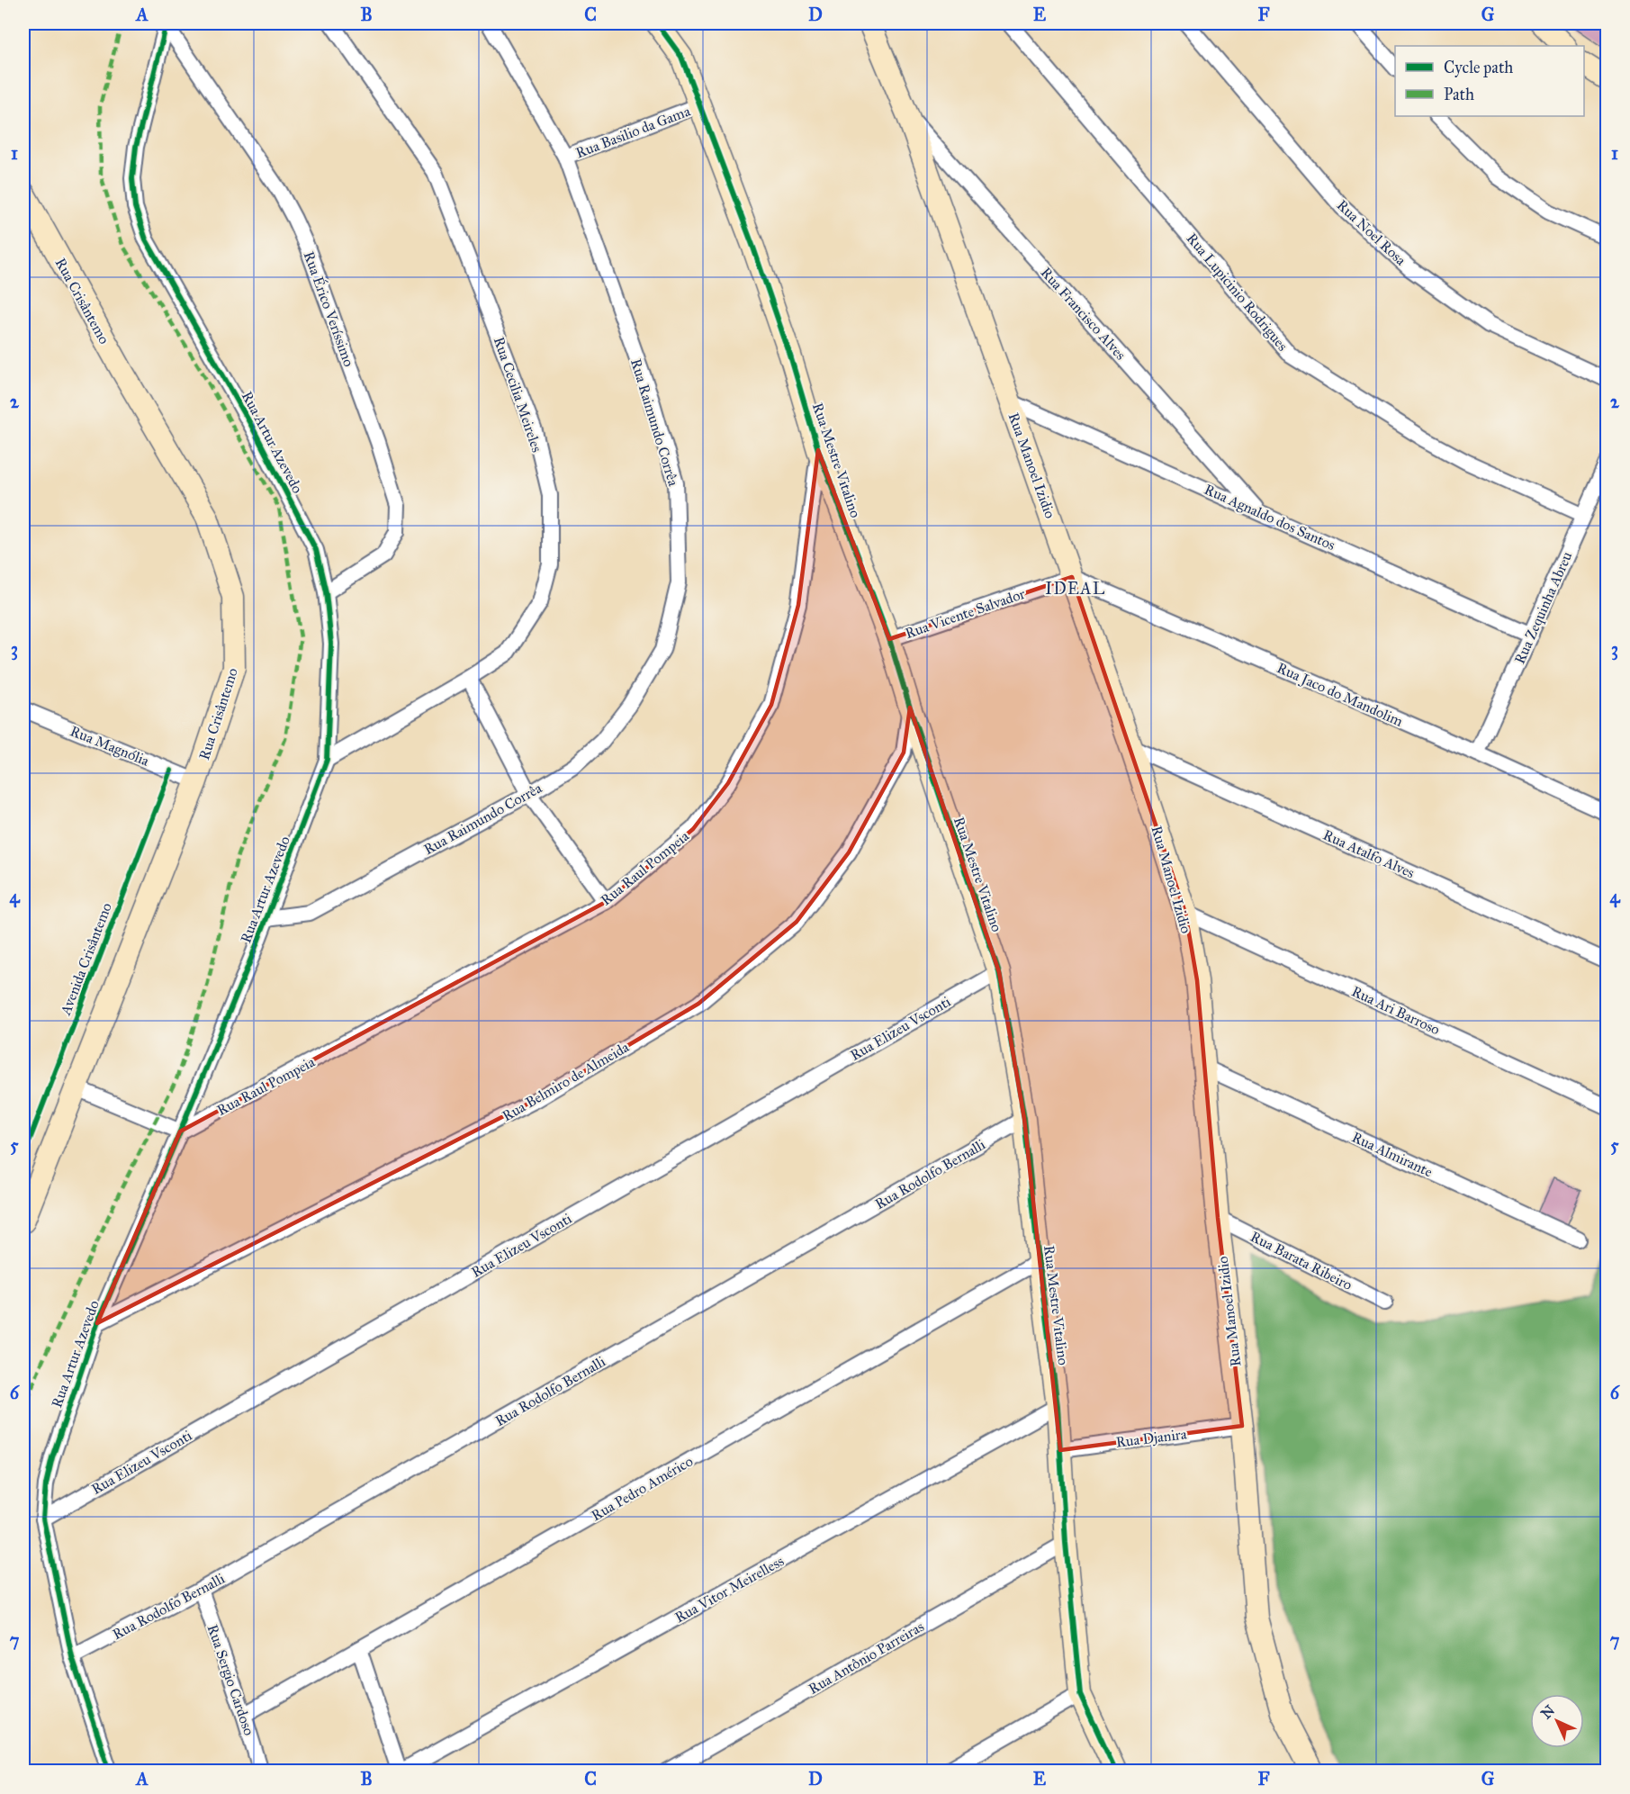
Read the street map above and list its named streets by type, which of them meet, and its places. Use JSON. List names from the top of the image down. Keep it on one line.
{"streets":{"street":["Rua Basilio da Gama","Rua Noel Rosa","Rua Lupicinio Rodrigues","Rua Crisântemo","Rua Érico Veríssimo","Rua Francisco Alves","Rua Cecilia Meireles","Rua Raimundo Corrêa","Rua Artur Azevedo","Rua Mestre Vitalino","Rua Manoel Izidio","Rua Agnaldo dos Santos","Rua Zequinha Abreu","Rua Vicente Salvador","Rua Jaco do Mandolim","Rua Magnólia","Rua Atalfo Alves","Rua Raul Pompeia","Rua Ari Barroso","Rua Elizeu Vsconti","Rua Belmiro de Almeida","Rua Almirante","Rua Rodolfo Bernalli","Rua Barata Ribeiro","Rua Djanira","Rua Pedro Américo","Rua Vitor Meirelless","Rua Antônio Parreiras","Rua Sergio Cardoso"],"cycle path":["Avenida Crisântemo"]},"crossings":[["Rua Basilio da Gama","Rua Raimundo Corrêa"],["Rua Basilio da Gama","Rua Mestre Vitalino"],["Rua Lupicinio Rodrigues","Rua Zequinha Abreu"],["Rua Crisântemo","Rua Magnólia"],["Rua Érico Veríssimo","Rua Artur Azevedo"],["Rua Francisco Alves","Rua Manoel Izidio"],["Rua Francisco Alves","Rua Agnaldo dos Santos"],["Rua Cecilia Meireles","Rua Artur Azevedo"],["Rua Raimundo Corrêa","Rua Artur Azevedo"],["Rua Artur Azevedo","Rua Raul Pompeia"],["Rua Artur Azevedo","Rua Elizeu Vsconti"],["Rua Artur Azevedo","Rua Belmiro de Almeida"],["Rua Artur Azevedo","Rua Rodolfo Bernalli"],["Rua Mestre Vitalino","Rua Vicente Salvador"],["Rua Mestre Vitalino","Rua Raul Pompeia"],["Rua Mestre Vitalino","Rua Elizeu Vsconti"],["Rua Mestre Vitalino","Rua Belmiro de Almeida"],["Rua Mestre Vitalino","Rua Rodolfo Bernalli"],["Rua Mestre Vitalino","Rua Djanira"],["Rua Mestre Vitalino","Rua Pedro Américo"],["Rua Mestre Vitalino","Rua Vitor Meirelless"],["Rua Mestre Vitalino","Rua Antônio Parreiras"],["Rua Manoel Izidio","Rua Agnaldo dos Santos"],["Rua Manoel Izidio","Rua Vicente Salvador"],["Rua Manoel Izidio","Rua Jaco do Mandolim"],["Rua Manoel Izidio","Rua Atalfo Alves"],["Rua Manoel Izidio","Rua Ari Barroso"],["Rua Manoel Izidio","Rua Almirante"],["Rua Manoel Izidio","Rua Barata Ribeiro"],["Rua Manoel Izidio","Rua Djanira"],["Rua Agnaldo dos Santos","Rua Zequinha Abreu"],["Rua Zequinha Abreu","Rua Jaco do Mandolim"],["Rua Vicente Salvador","Rua Jaco do Mandolim"],["Rua Rodolfo Bernalli","Rua Sergio Cardoso"],["Rua Pedro Américo","Rua Sergio Cardoso"]],"districts":["IDEAL"],"legend":["Cycle path","Path"],"north":"top left","grid":{"columns":["A","B","C","D","E","F","G"],"rows":["1","2","3","4","5","6","7"]}}
